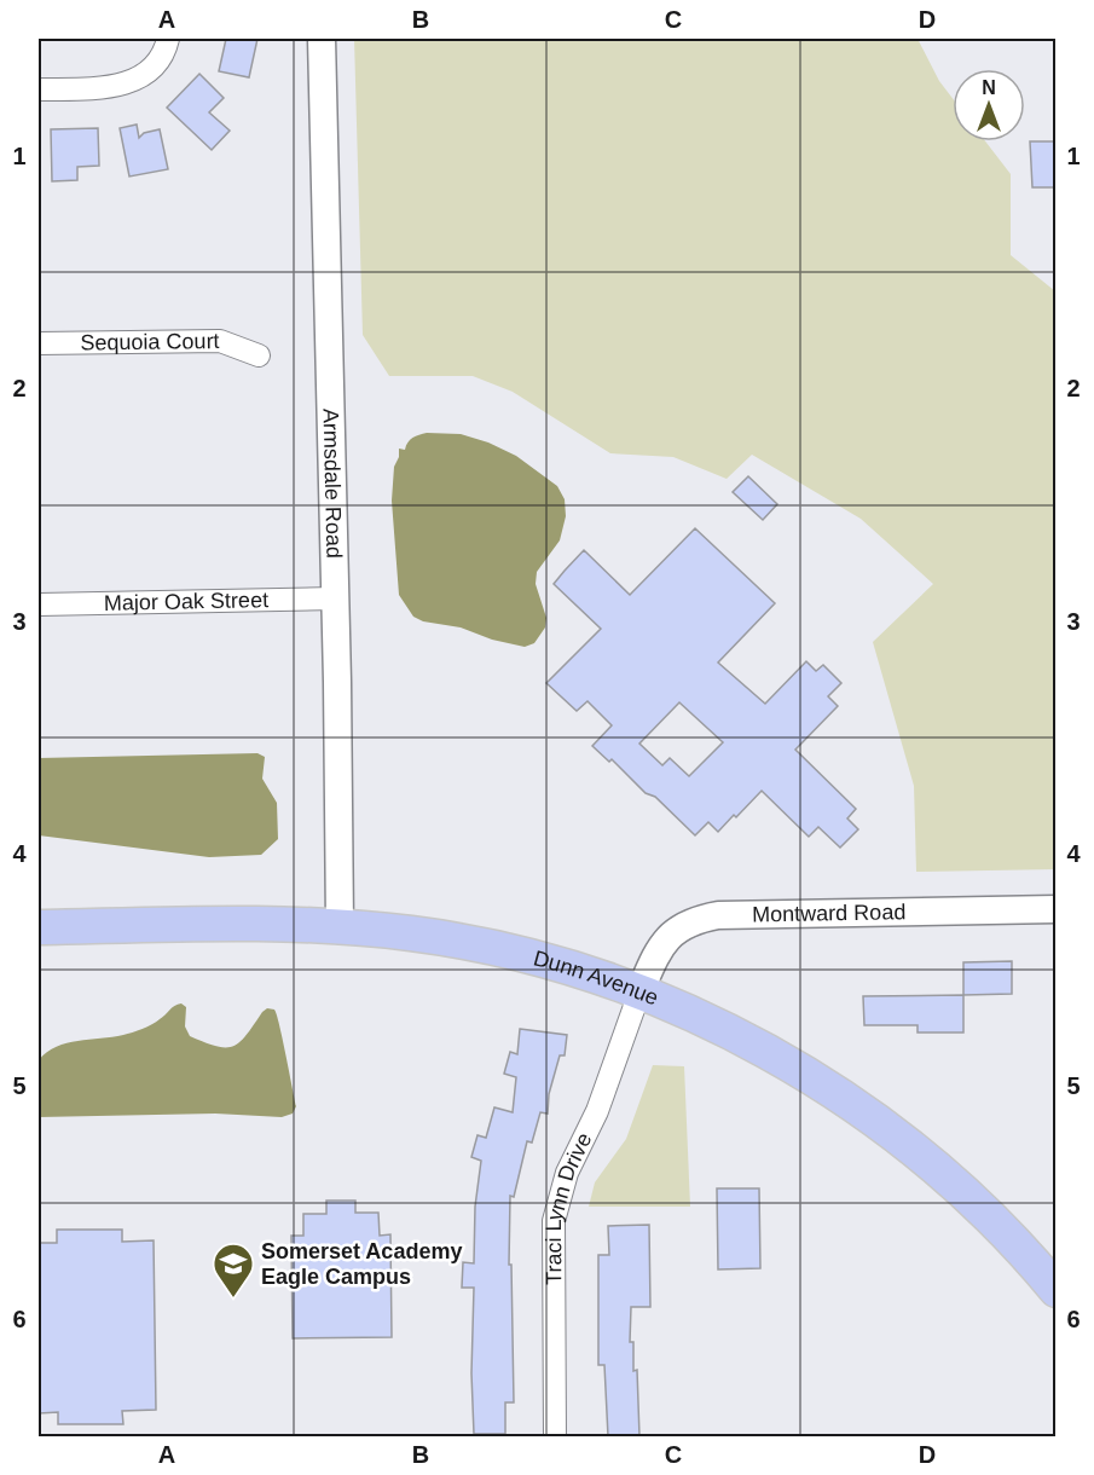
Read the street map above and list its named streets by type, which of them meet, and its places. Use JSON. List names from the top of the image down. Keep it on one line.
{"streets":{"main road":["Dunn Avenue"],"street":["Sequoia Court","Armsdale Road","Major Oak Street","Montward Road","Traci Lynn Drive"]},"crossings":[["Armsdale Road","Major Oak Street"],["Armsdale Road","Dunn Avenue"],["Montward Road","Dunn Avenue"],["Montward Road","Traci Lynn Drive"],["Dunn Avenue","Traci Lynn Drive"]],"places":{"school or university":["Somerset Academy Eagle Campus"]},"north":"top","grid":{"columns":["A","B","C","D"],"rows":["1","2","3","4","5","6"]}}
